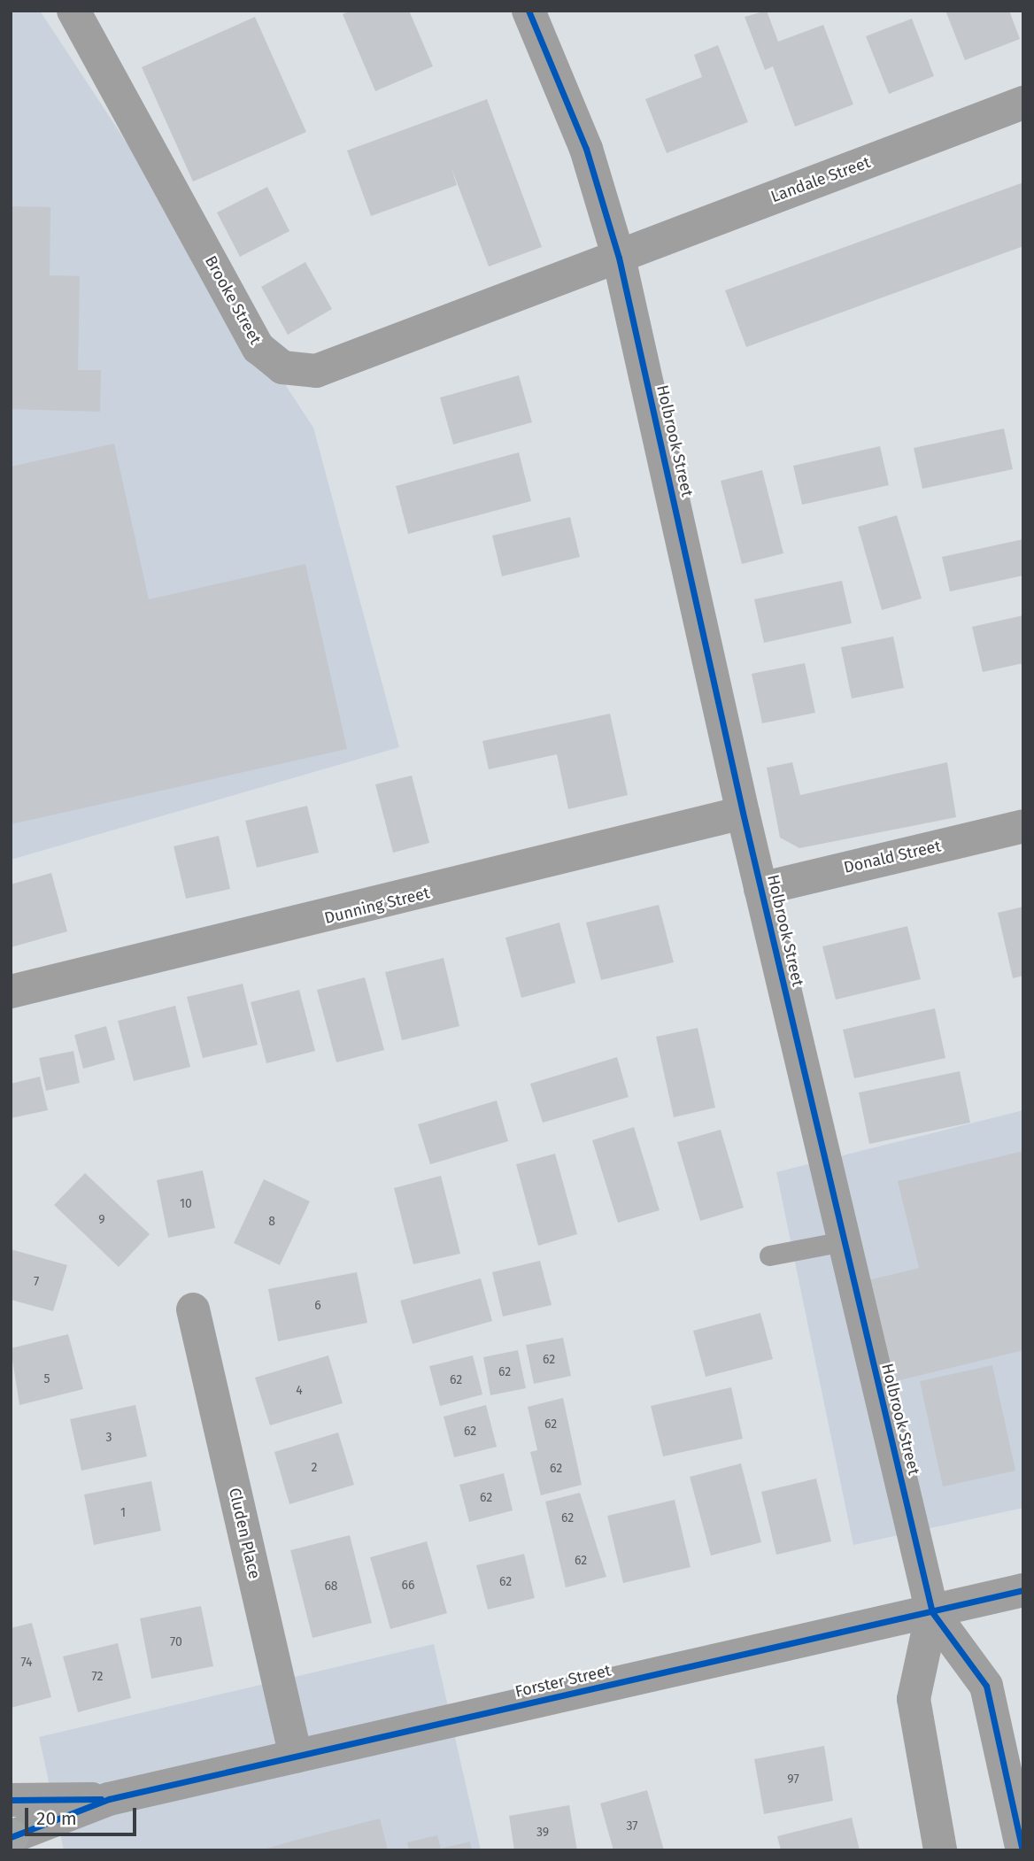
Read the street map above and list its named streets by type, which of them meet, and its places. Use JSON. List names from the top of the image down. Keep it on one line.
{"streets":{"street":["Landale Street","Brooke Street","Holbrook Street","Donald Street","Dunning Street","Cluden Place","Forster Street"]},"crossings":[["Landale Street","Brooke Street"],["Landale Street","Holbrook Street"],["Brooke Street","Holbrook Street"],["Holbrook Street","Donald Street"],["Holbrook Street","Dunning Street"],["Holbrook Street","Forster Street"],["Cluden Place","Forster Street"]],"house_numbers":["10","9","8","7","6","62","62","5","62","4","62","62","3","2","62","62","1","62","62","62","66","68","70","74","72","97","37","39"],"scale_bar":"20 m"}
